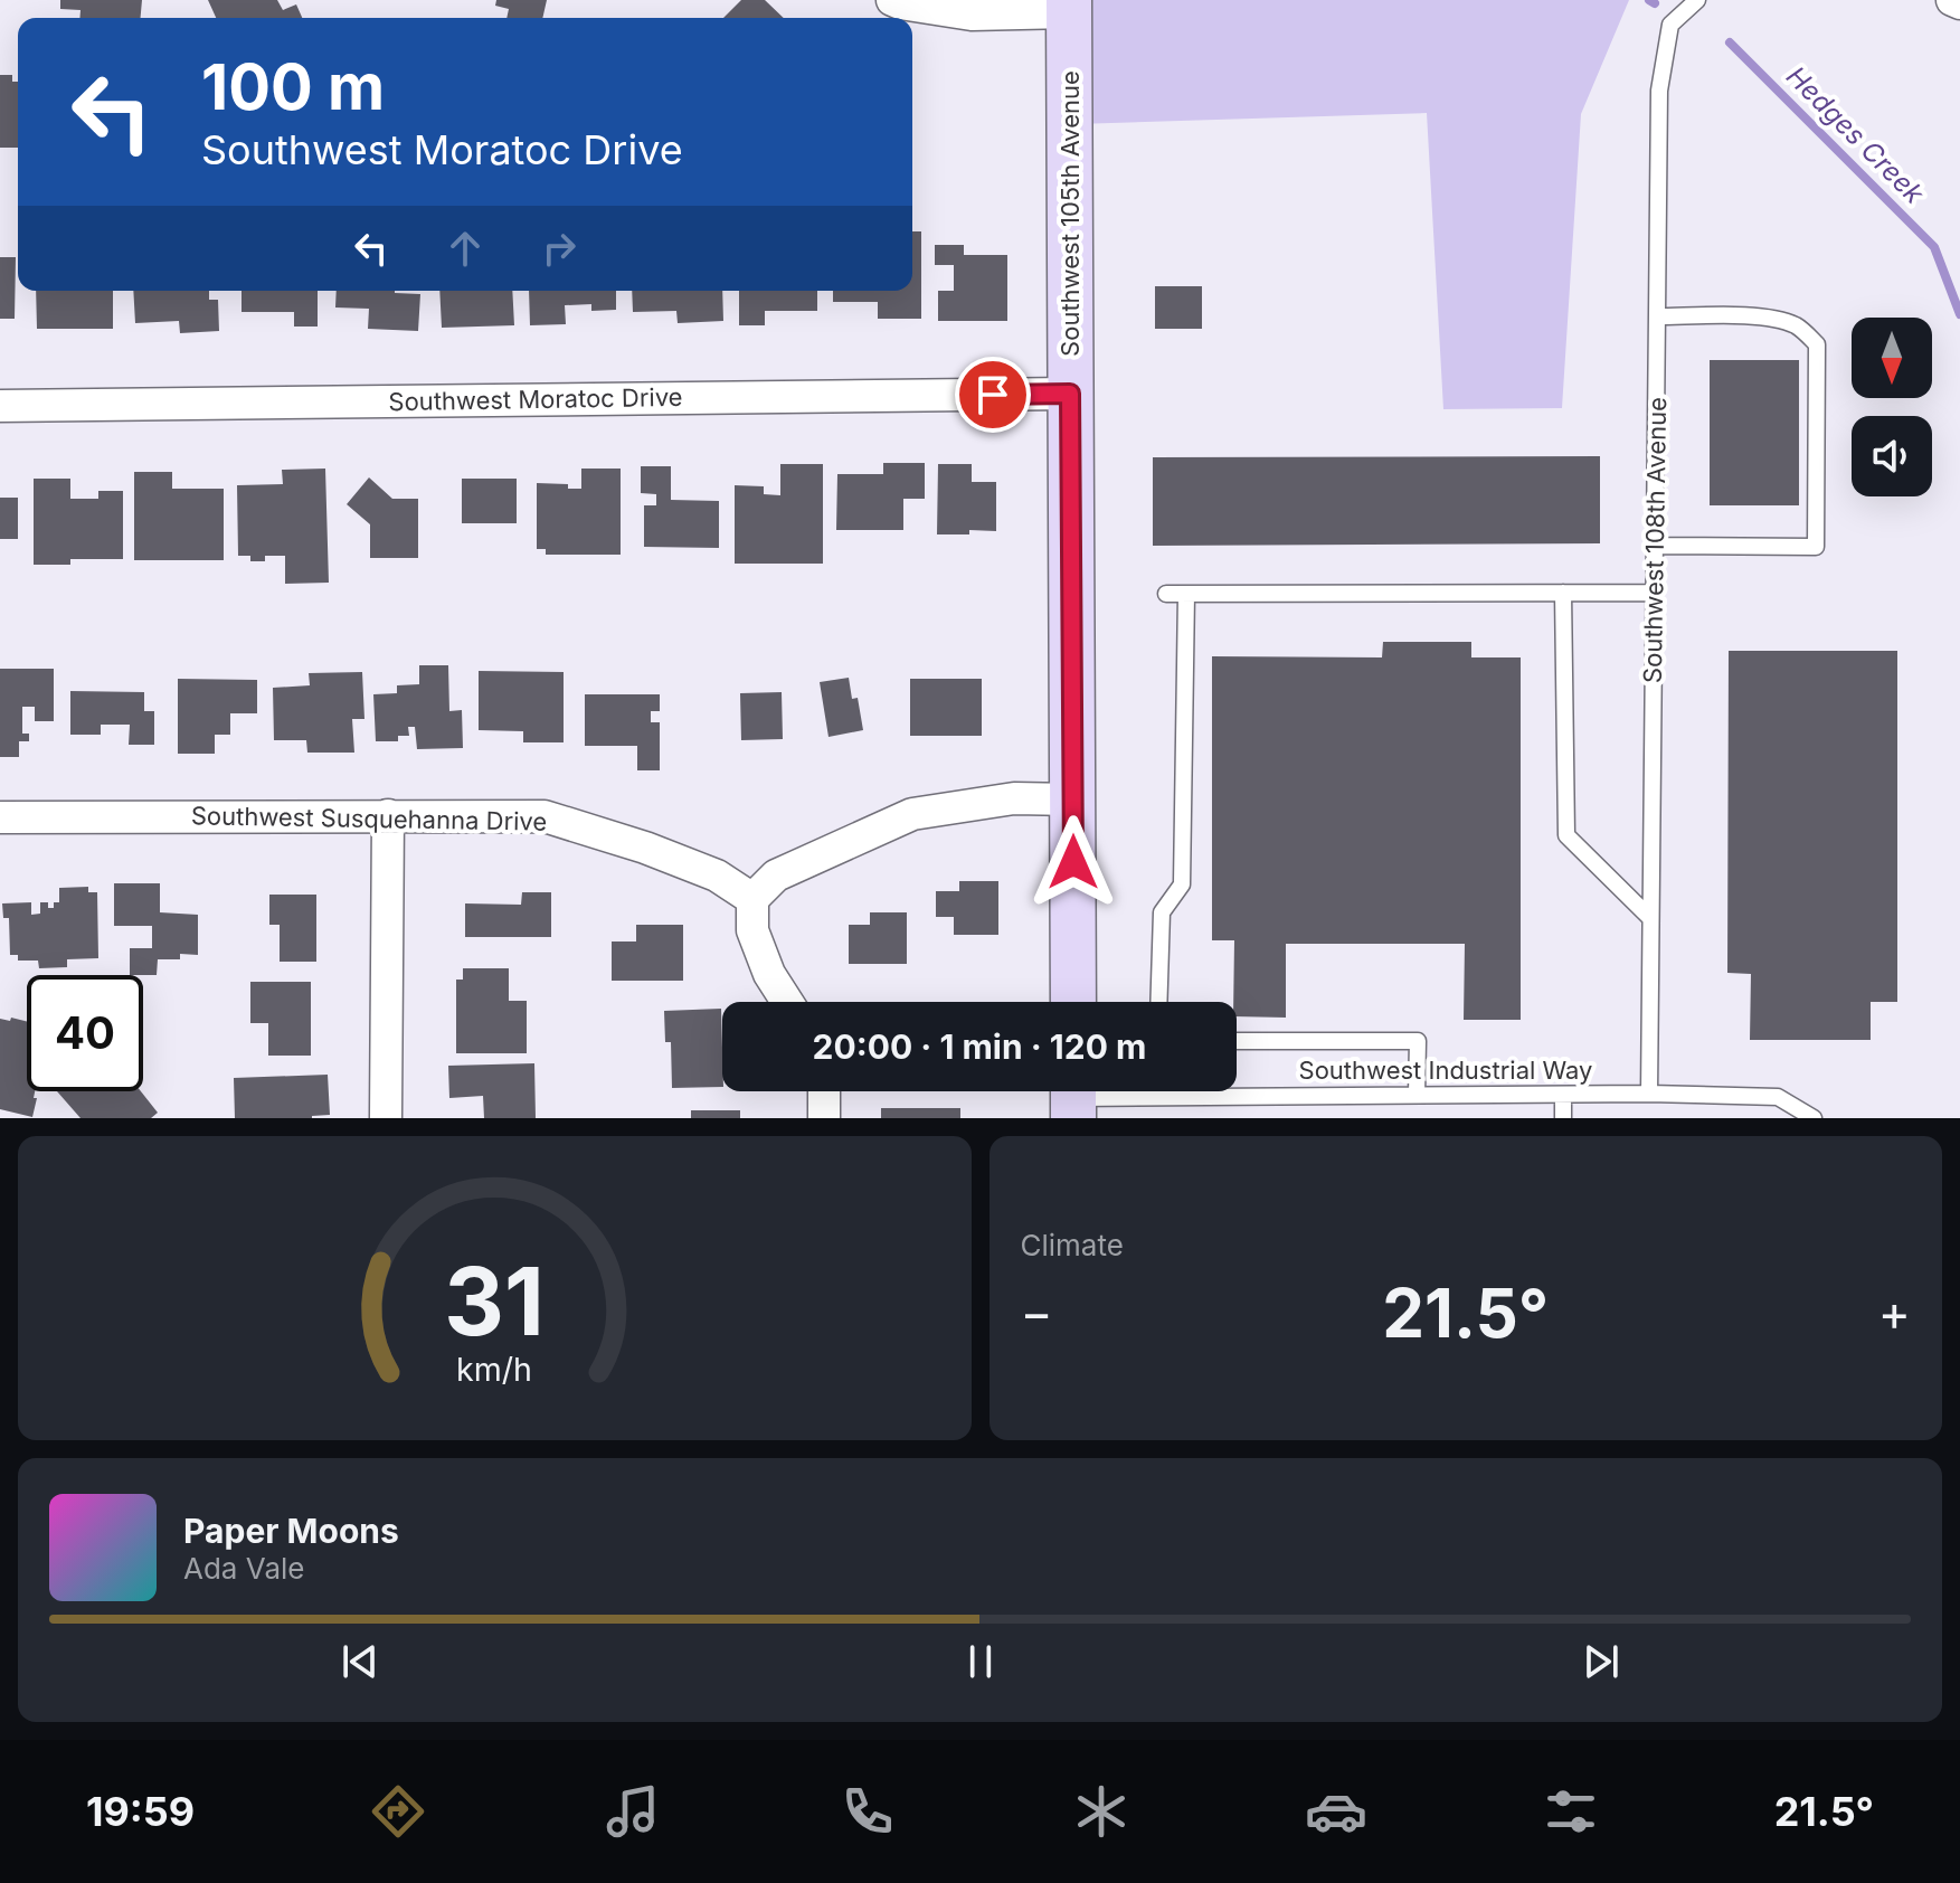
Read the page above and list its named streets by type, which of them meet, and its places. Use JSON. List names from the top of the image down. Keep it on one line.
{"streets":{"street":["Southwest 105th Avenue","Southwest Moratoc Drive","Southwest Susquehanna Drive"],"lane":["Southwest 108th Avenue","Southwest Industrial Way"]},"crossings":[["Southwest 105th Avenue","Southwest Moratoc Drive"],["Southwest 108th Avenue","Southwest Industrial Way"]],"water":["Hedges Creek"],"north":"bottom","page":{"turn":["100 m","Southwest Moratoc Drive"],"limit":"40","trip":"20:00 · 1 min · 120 m","tile":"Climate","heat":["−","21.5°","+"],"song":["Paper Moons","Ada Vale"],"tabs":["19:59","21.5°"],"gauge":["31","km/h"]}}
